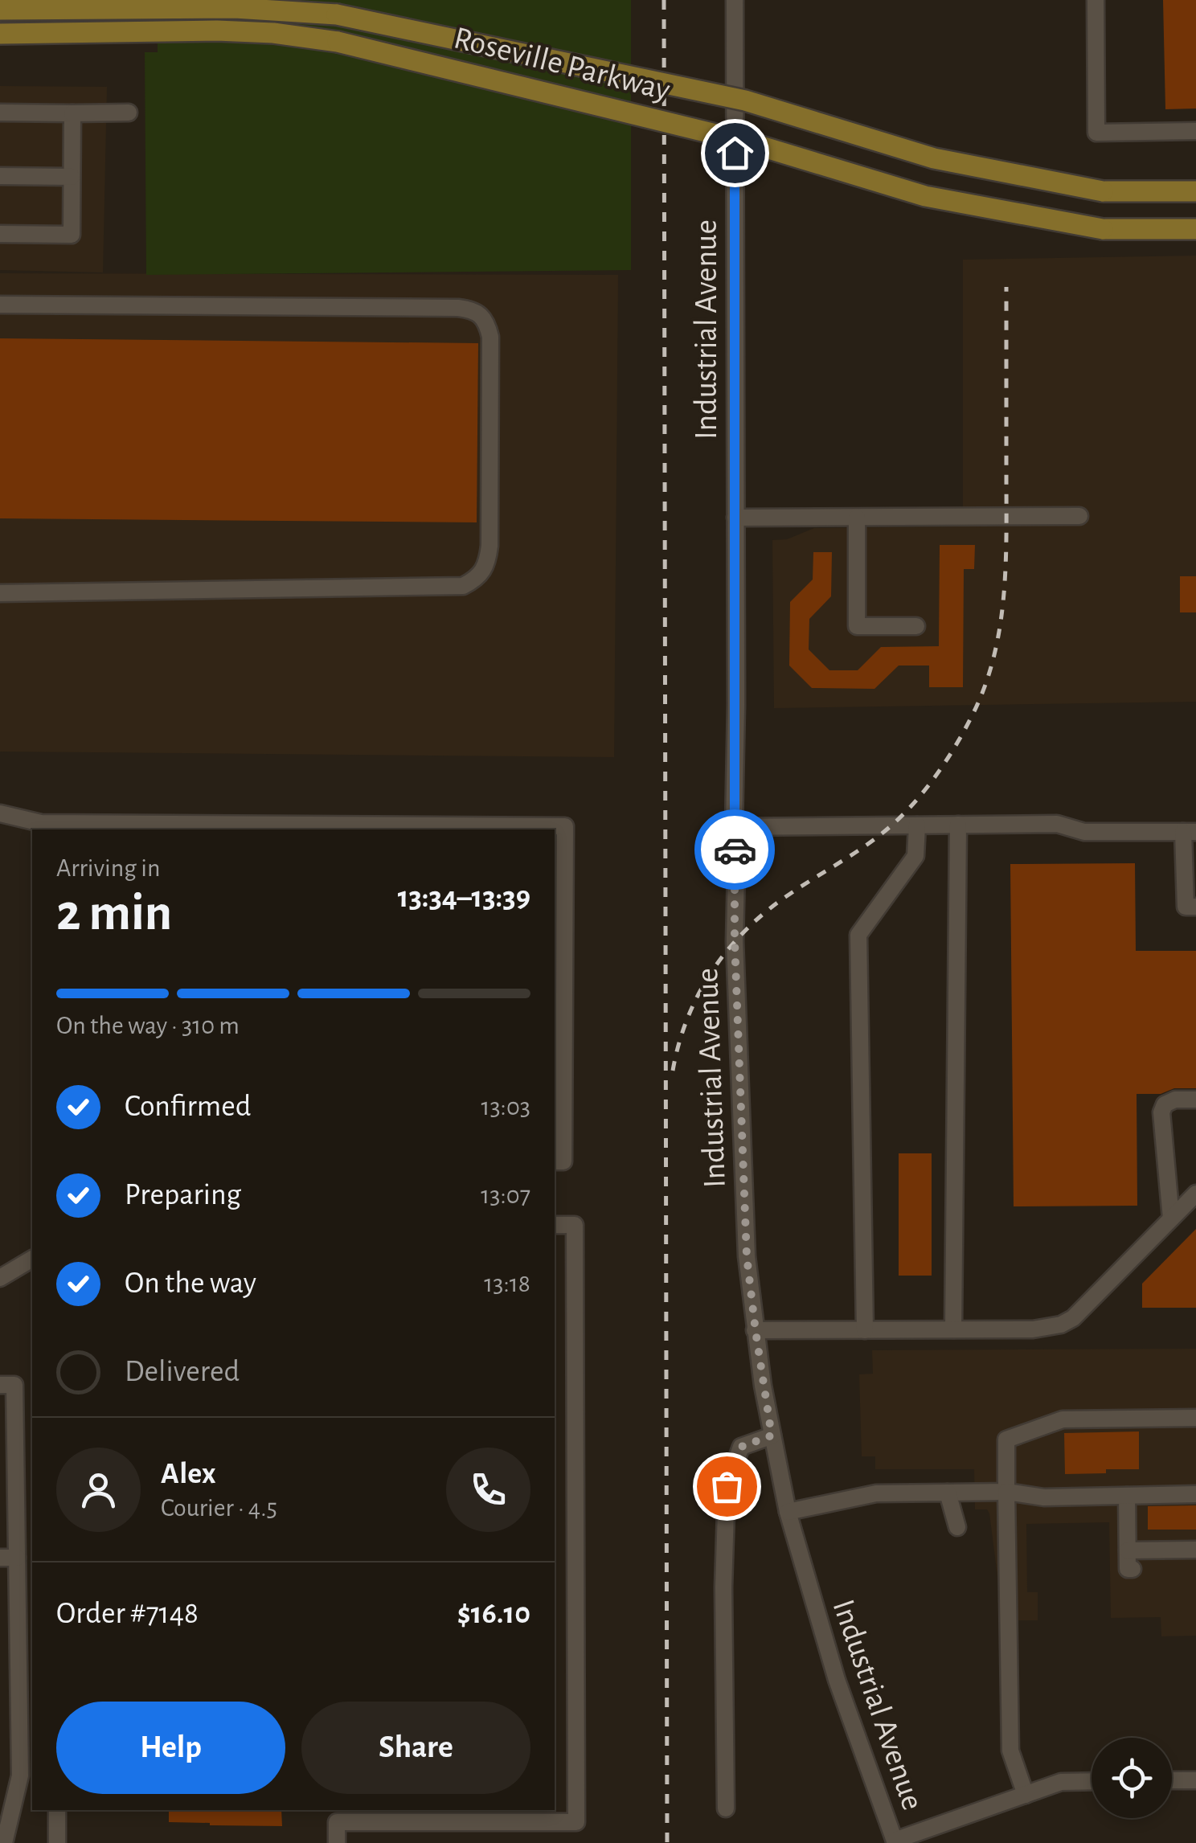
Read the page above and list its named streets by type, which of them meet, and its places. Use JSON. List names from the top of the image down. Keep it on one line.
{"streets":{"main road":["Roseville Parkway"],"street":["Industrial Avenue"]},"page":{"heading":["2 min","Arriving in","13:34–13:39"],"panel":["Alex","Courier · 4.5","Order #7148","$16.10"],"bar":"On the way · 310 m","list":[["Confirmed","13:03"],["Preparing","13:07"],["On the way","13:18"],"Delivered"],"buttons":["Help","Share"]}}
